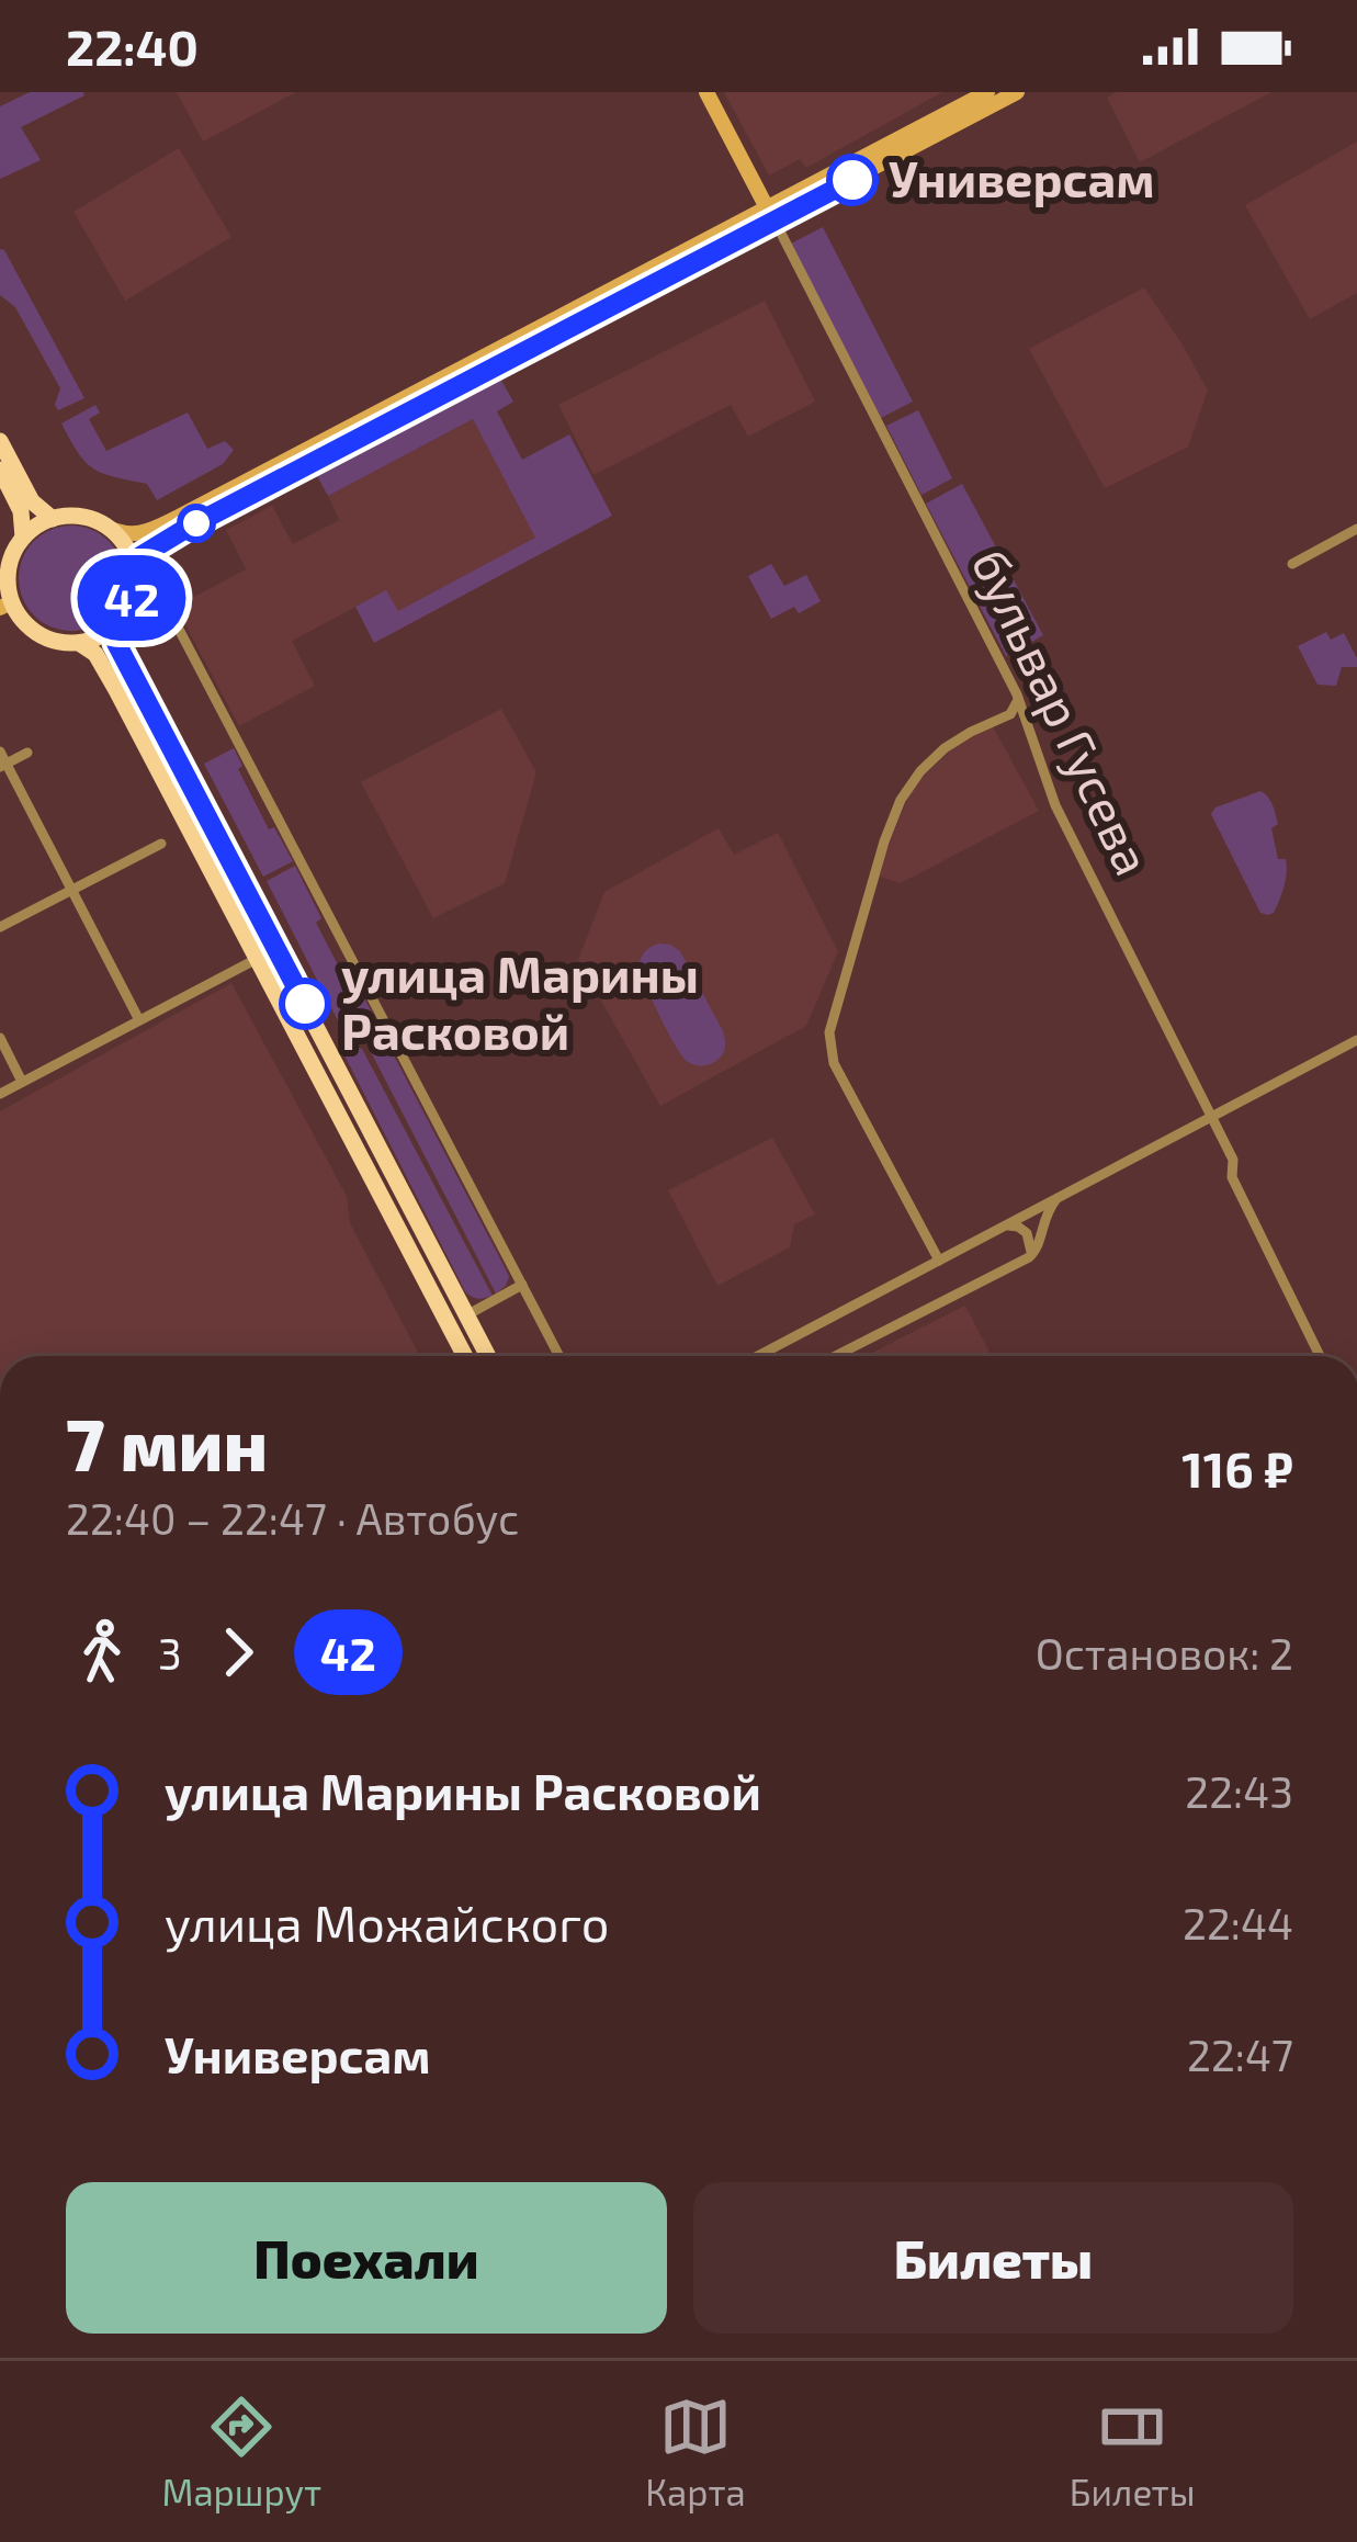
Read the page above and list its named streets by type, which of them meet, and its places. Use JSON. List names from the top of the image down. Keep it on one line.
{"streets":{"main road":["бульвар Гусева"]},"places":["Универсам","улица Марины Расковой"],"lines":["bus line 42"],"page":{"status":"22:40","on_map":"42","heading":["7 мин","22:40 – 22:47 · Автобус","116 ₽"],"legs":["3","42","Остановок: 2"],"list":[{"name":"улица Марины Расковой","value":"22:43"},{"name":"улица Можайского","value":"22:44"},{"name":"Универсам","value":"22:47"}],"buttons":["Поехали","Билеты"],"tabs":["Маршрут","Карта","Билеты"]}}
